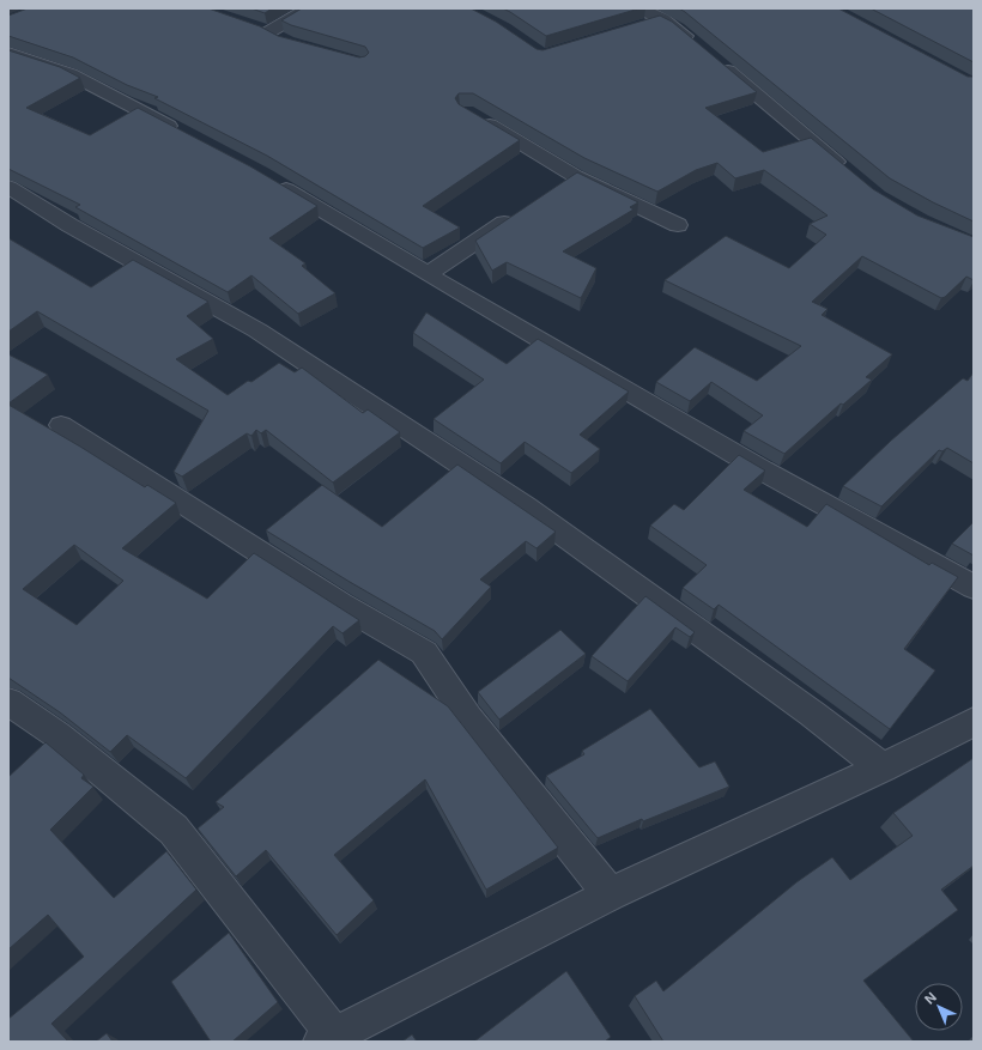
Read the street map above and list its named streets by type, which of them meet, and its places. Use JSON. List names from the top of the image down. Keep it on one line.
{"north":"top left"}
